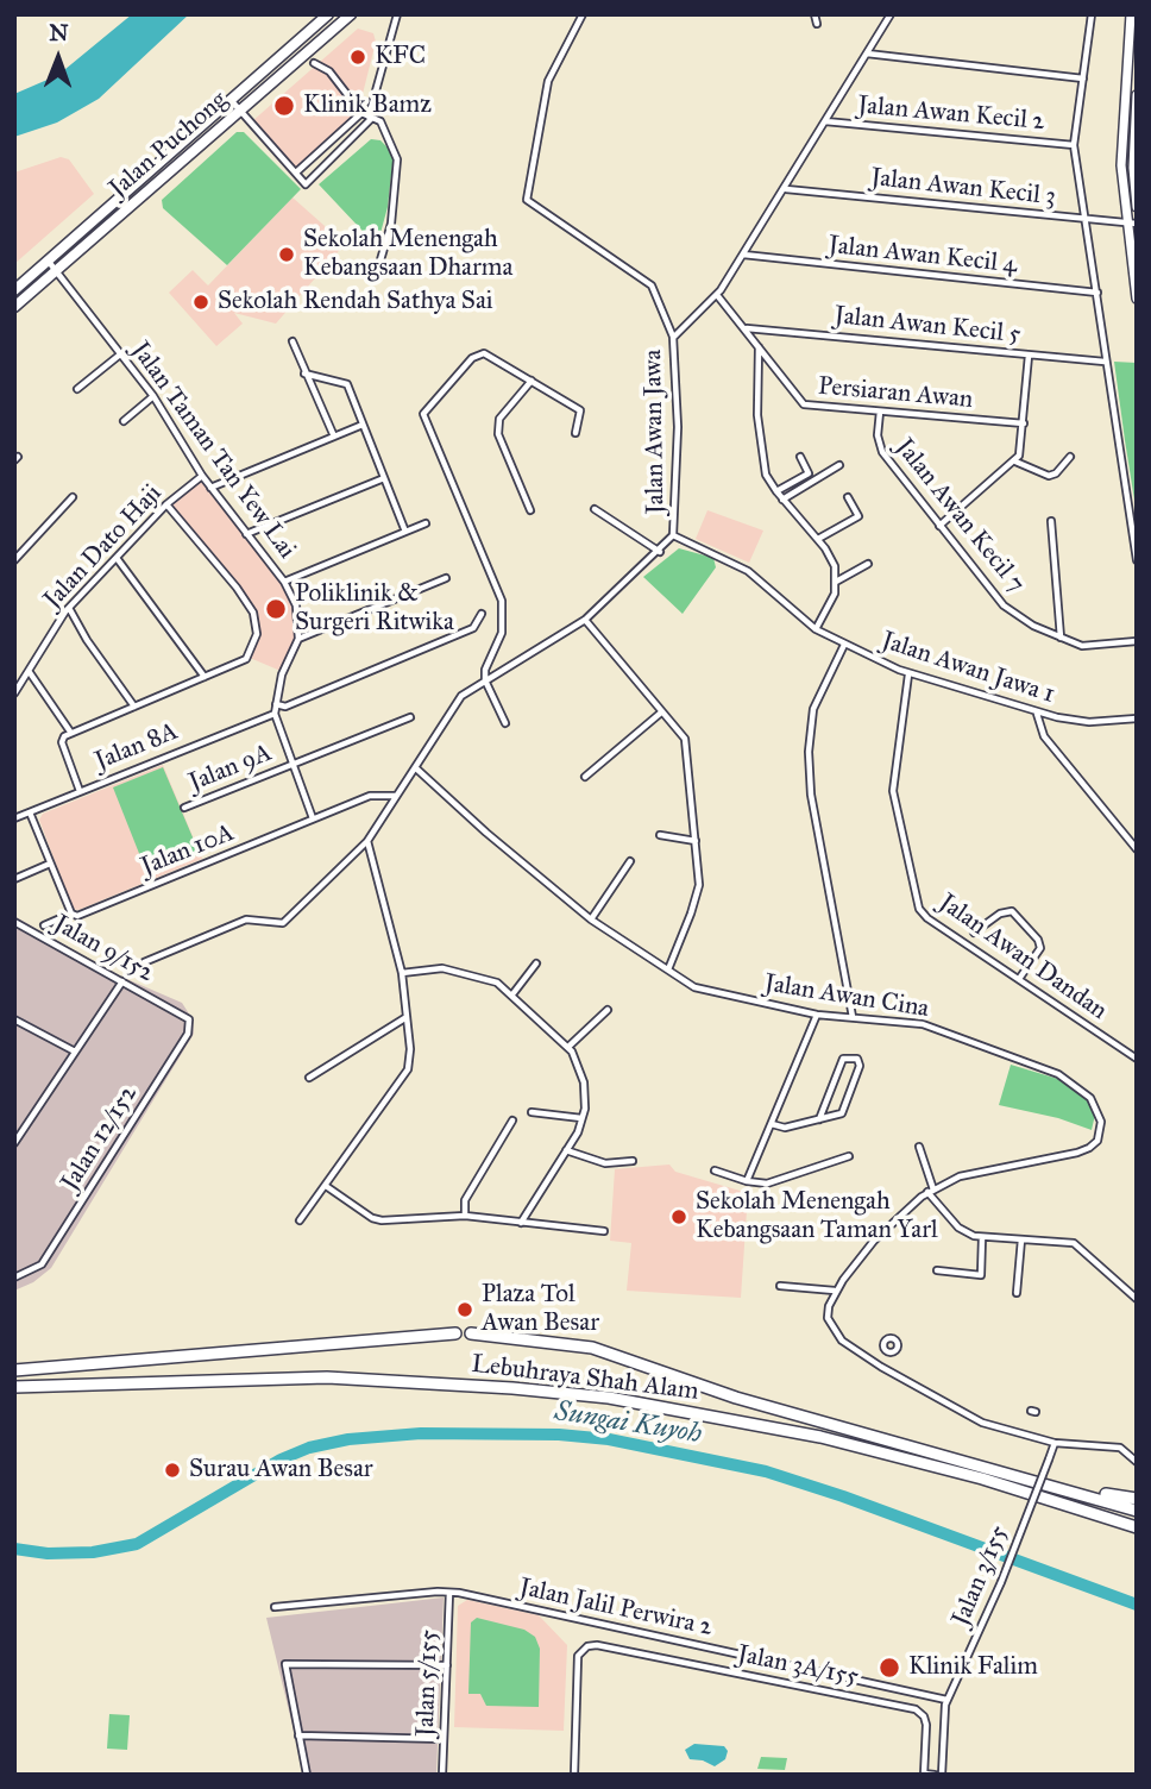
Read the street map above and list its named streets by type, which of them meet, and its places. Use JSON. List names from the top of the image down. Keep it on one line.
{"streets":{"highway":["Lebuhraya Shah Alam"],"main road":["Jalan Puchong"],"street":["Jalan Awan Kecil 2","Jalan Awan Kecil 3","Jalan Awan Kecil 4","Jalan Awan Kecil 5","Persiaran Awan","Jalan Awan Jawa","Jalan Taman Tan Yew Lai","Jalan Awan Kecil 7","Jalan Dato Haji","Jalan Awan Jawa 1","Jalan 8A","Jalan 9A","Jalan 10A","Jalan 9/152","Jalan Awan Dandan","Jalan Awan Cina","Jalan 12/152","Jalan 3/155","Jalan Jalil Perwira 2","Jalan 3A/155","Jalan 5/155"]},"crossings":[["Jalan Puchong","Jalan Taman Tan Yew Lai"],["Jalan Awan Kecil 5","Persiaran Awan"],["Persiaran Awan","Jalan Awan Kecil 7"],["Jalan Awan Jawa","Jalan Awan Jawa 1"],["Jalan Taman Tan Yew Lai","Jalan Dato Haji"],["Jalan Awan Jawa 1","Jalan Awan Dandan"],["Jalan 9/152","Jalan 12/152"],["Jalan 3/155","Jalan Jalil Perwira 2"],["Jalan Jalil Perwira 2","Jalan 5/155"]],"water":["Sungai Kuyoh"],"places":["KFC","Klinik Bamz","Sekolah Menengah Kebangsaan Dharma","Sekolah Rendah Sathya Sai","Poliklinik & Surgeri Ritwika","Sekolah Menengah Kebangsaan Taman Yarl","Plaza Tol Awan Besar","Surau Awan Besar","Klinik Falim"],"north":"top"}
